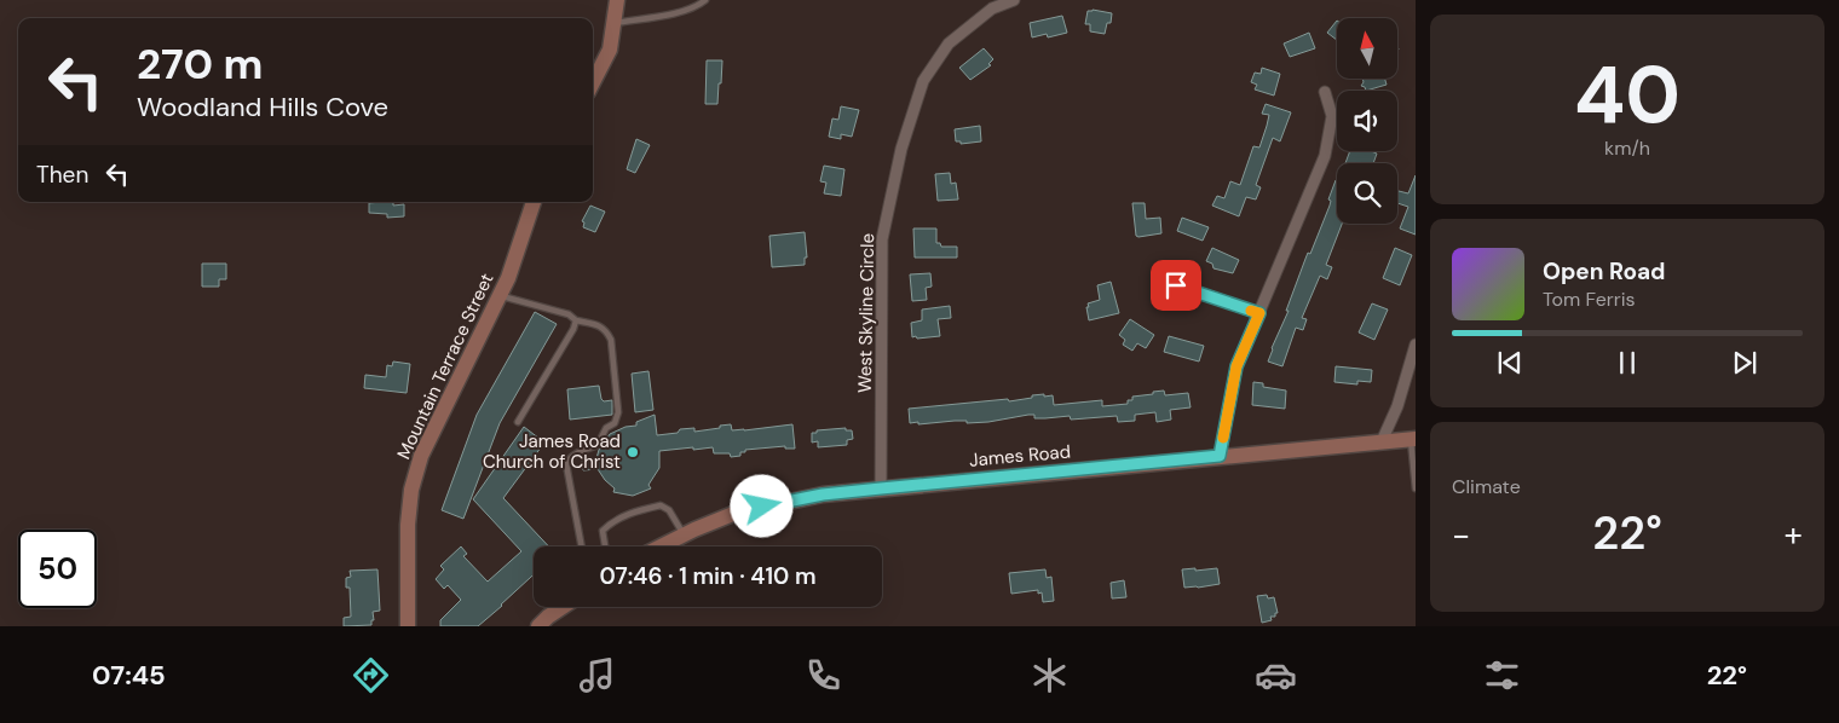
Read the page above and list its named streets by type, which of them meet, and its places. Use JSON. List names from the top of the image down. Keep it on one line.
{"streets":{"main road":["Mountain Terrace Street","James Road"],"street":["West Skyline Circle"]},"crossings":[["West Skyline Circle","James Road"]],"places":["James Road Church of Christ"],"north":"top","page":{"tile":[["40","km/h"],"Climate"],"turn":["270 m","Woodland Hills Cove"],"then":"Then","song":["Open Road","Tom Ferris"],"heat":["−","22°","+"],"limit":"50","trip":"07:46 · 1 min · 410 m","tabs":["07:45","22°"]}}
